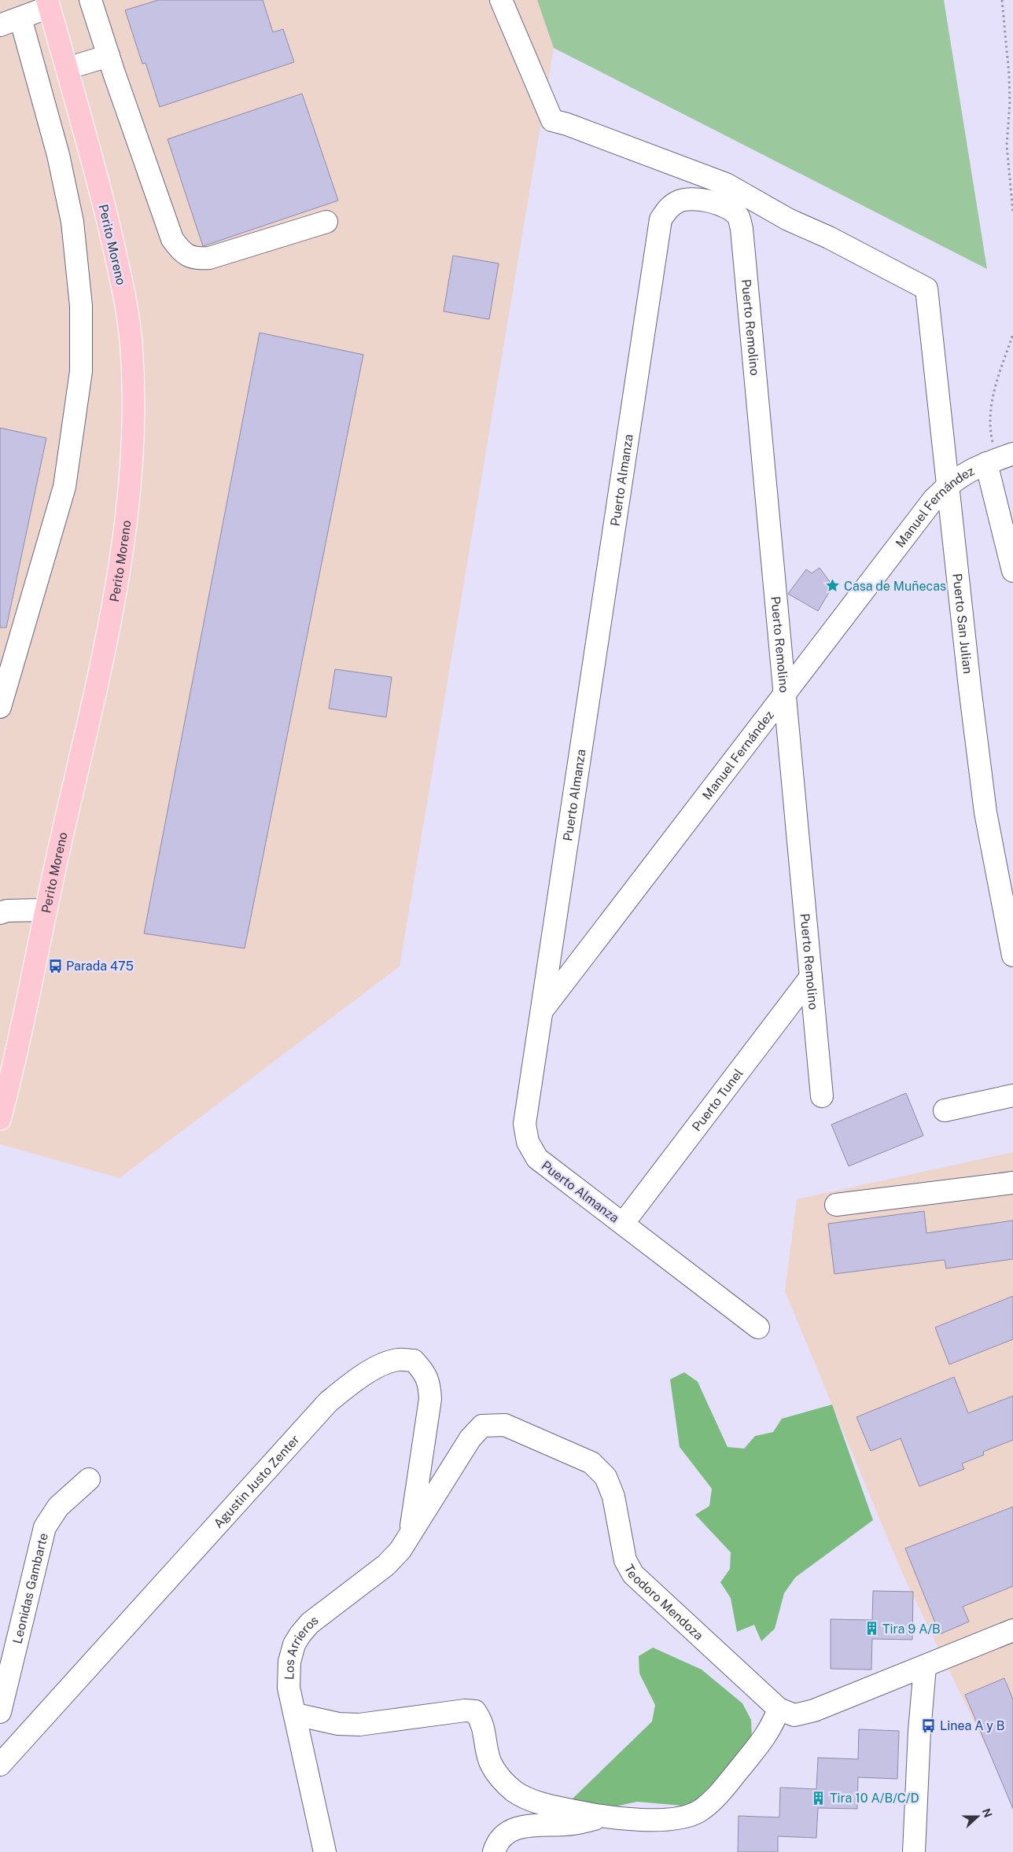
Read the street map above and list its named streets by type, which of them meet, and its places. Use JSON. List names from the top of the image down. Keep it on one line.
{"streets":{"main road":["Perito Moreno"],"street":["Puerto Remolino","Puerto Almanza","Manuel Fernández","Puerto San Julian","Puerto Tunel","Agustin Justo Zenter","Leonidas Gambarte","Teodoro Mendoza","Los Arrieros"]},"crossings":[["Puerto Remolino","Puerto Almanza"],["Puerto Remolino","Manuel Fernández"],["Puerto Remolino","Puerto San Julian"],["Puerto Remolino","Puerto Tunel"],["Puerto Almanza","Manuel Fernández"],["Puerto Almanza","Puerto San Julian"],["Puerto Almanza","Puerto Tunel"],["Manuel Fernández","Puerto San Julian"],["Agustin Justo Zenter","Teodoro Mendoza"],["Agustin Justo Zenter","Los Arrieros"],["Teodoro Mendoza","Los Arrieros"]],"places":{"place":["Casa de Muñecas"],"bus stop":["Parada 475","Linea A y B"],"building":["Tira 9 A/B","Tira 10 A/B/C/D"]},"north":"right"}
